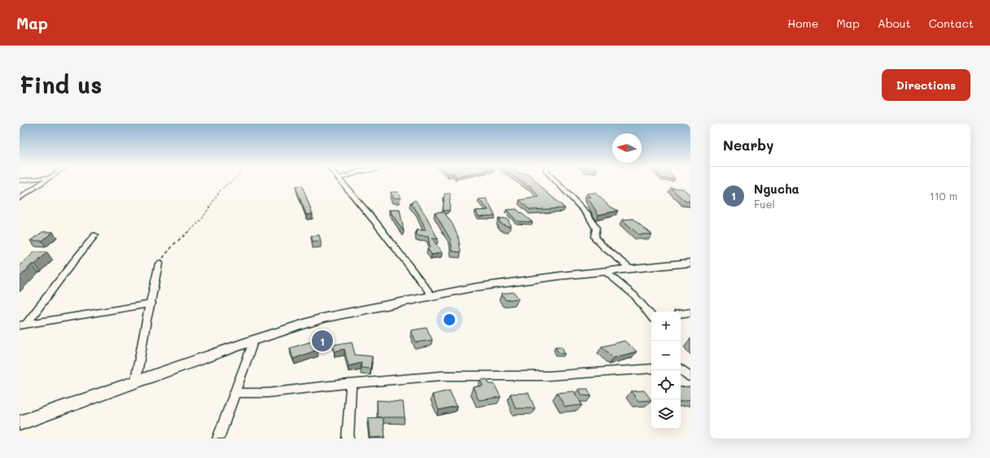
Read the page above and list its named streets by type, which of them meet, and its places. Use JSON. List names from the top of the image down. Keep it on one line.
{"north":"left","page":{"header":"Map","nav":["Home","Map","About","Contact"],"buttons":"Directions","title":"Find us","heading":"Nearby","list":[{"mark":"1","name":"Ngucha","note":"Fuel","value":"110 m"}],"map_buttons":["+","−"],"pins":"1"}}
